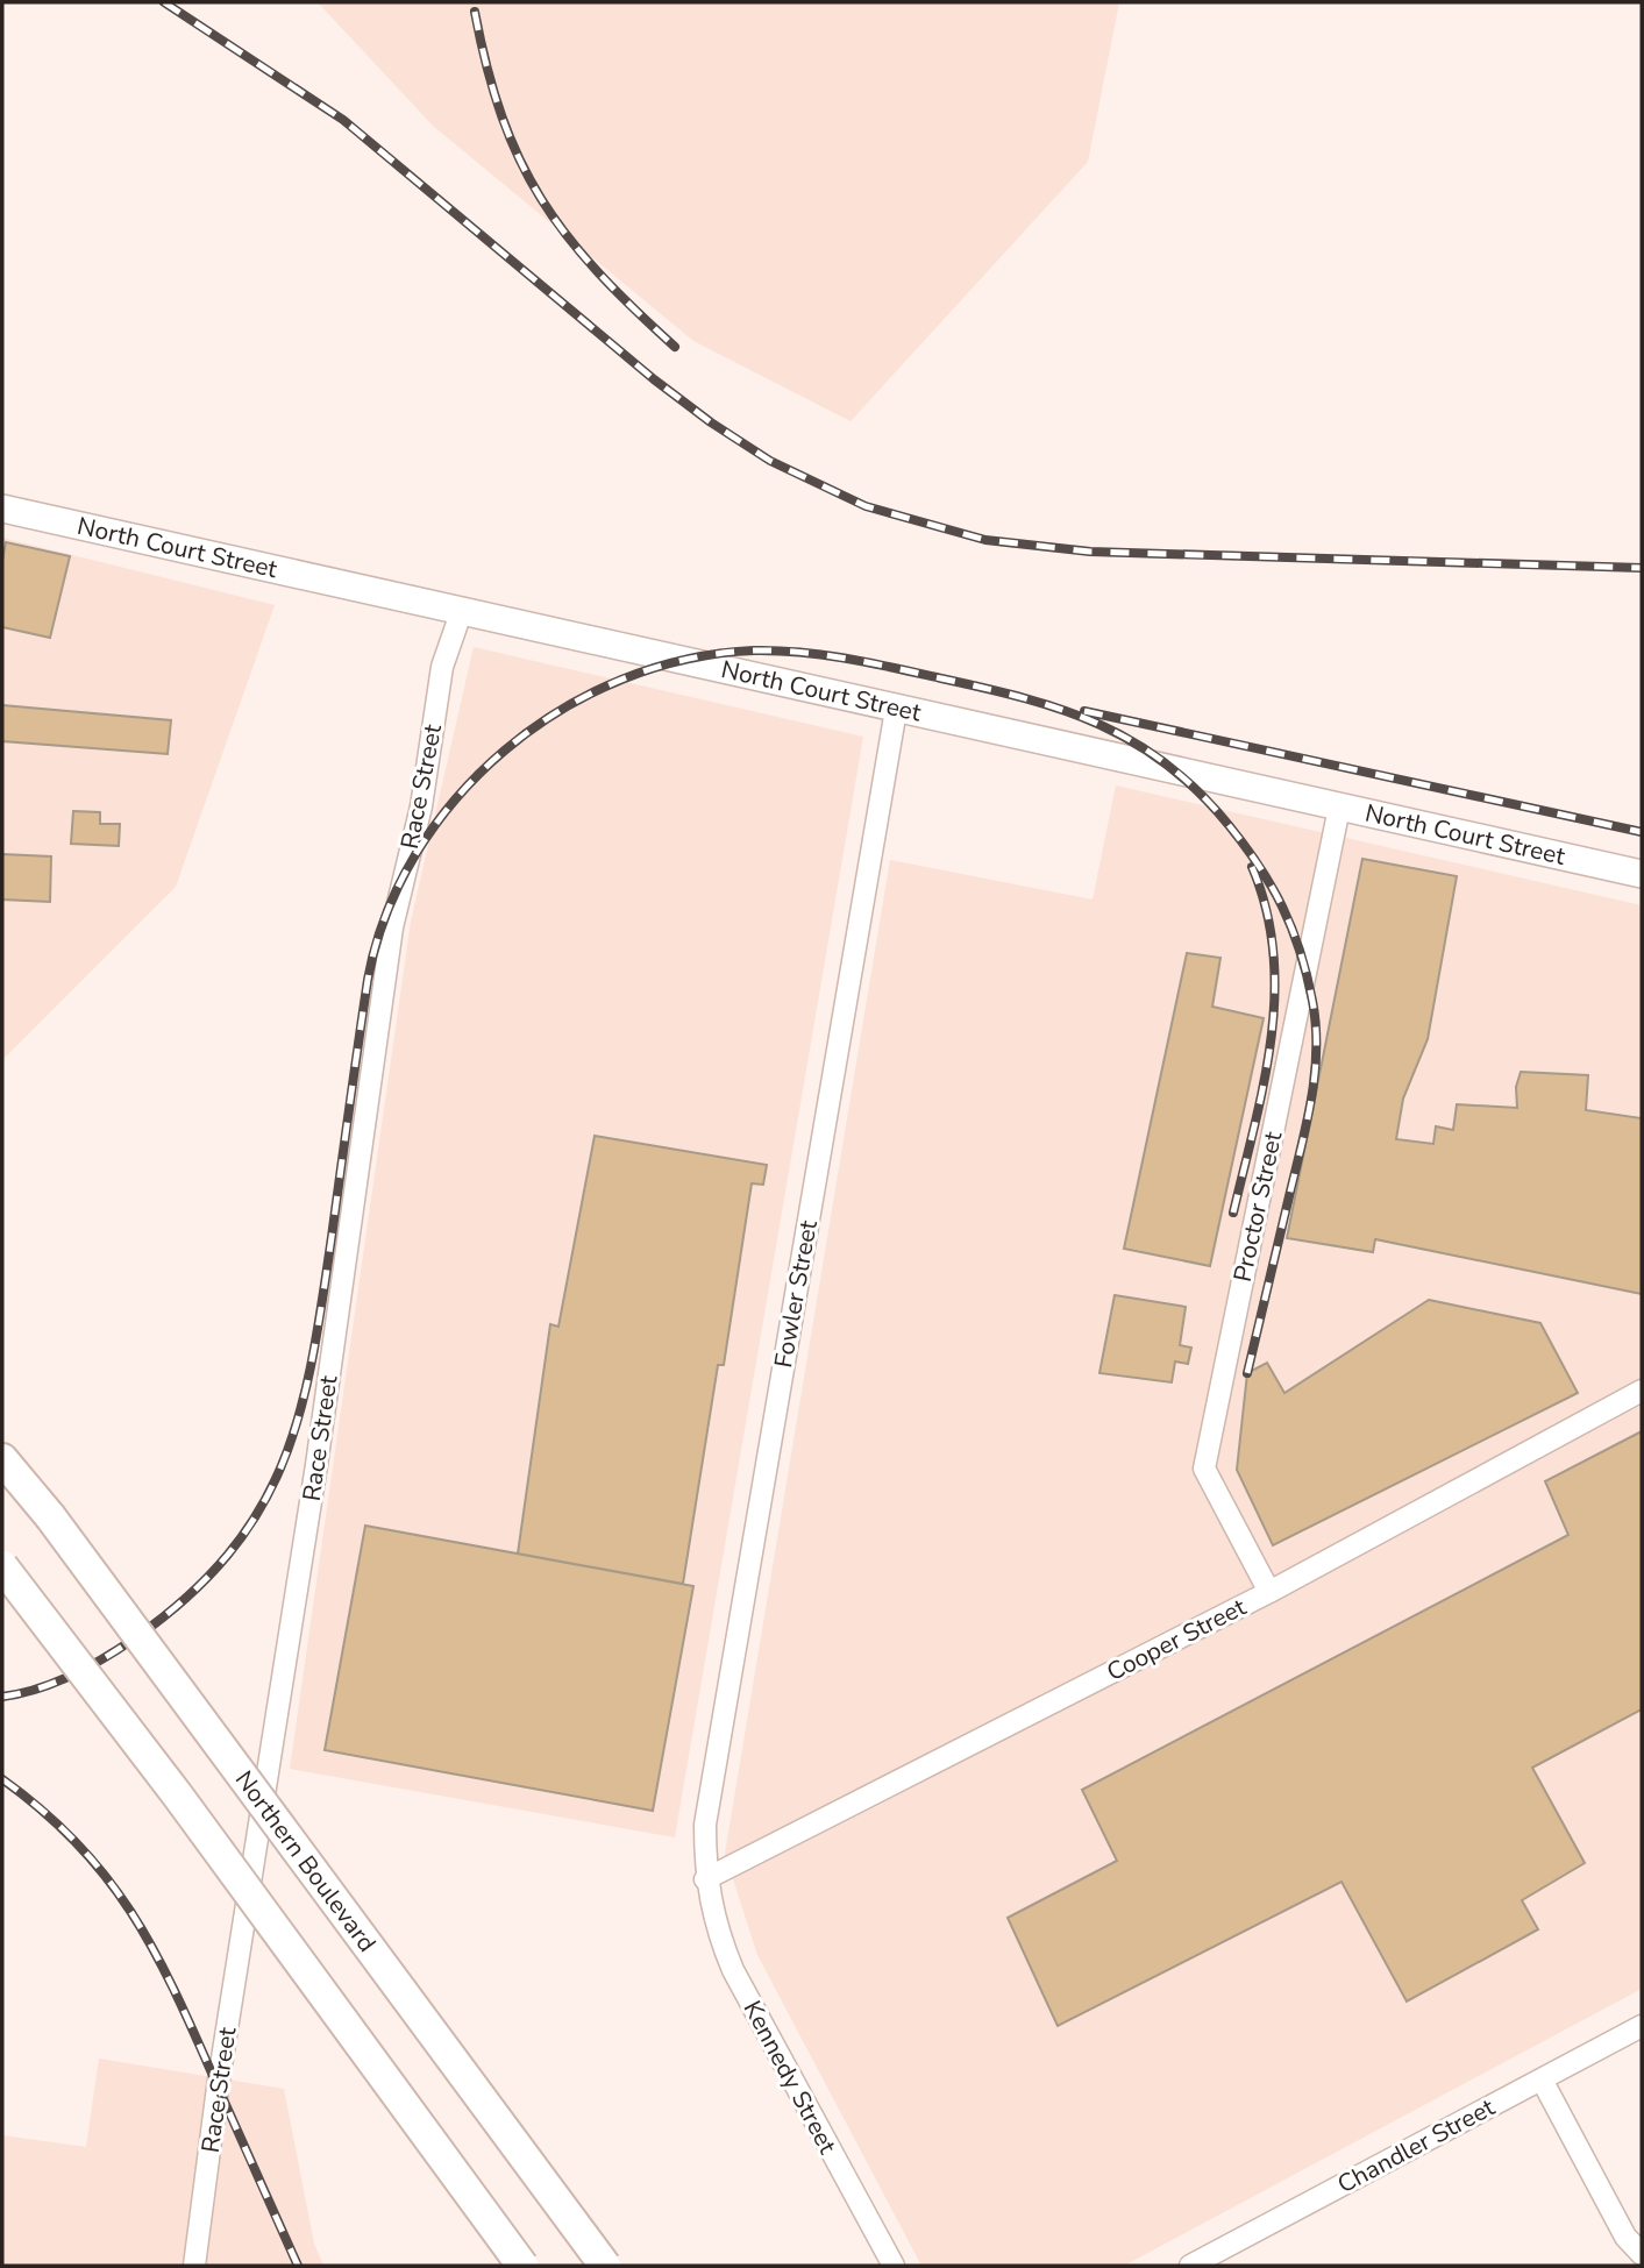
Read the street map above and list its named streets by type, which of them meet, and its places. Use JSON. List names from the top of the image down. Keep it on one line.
{"streets":{"highway":["Northern Boulevard"],"main road":["North Court Street"],"street":["Race Street","Proctor Street","Fowler Street","Cooper Street","Kennedy Street","Chandler Street"]},"crossings":[["North Court Street","Race Street"],["North Court Street","Proctor Street"],["North Court Street","Fowler Street"],["Proctor Street","Cooper Street"],["Fowler Street","Cooper Street"],["Fowler Street","Kennedy Street"],["Cooper Street","Kennedy Street"]]}
